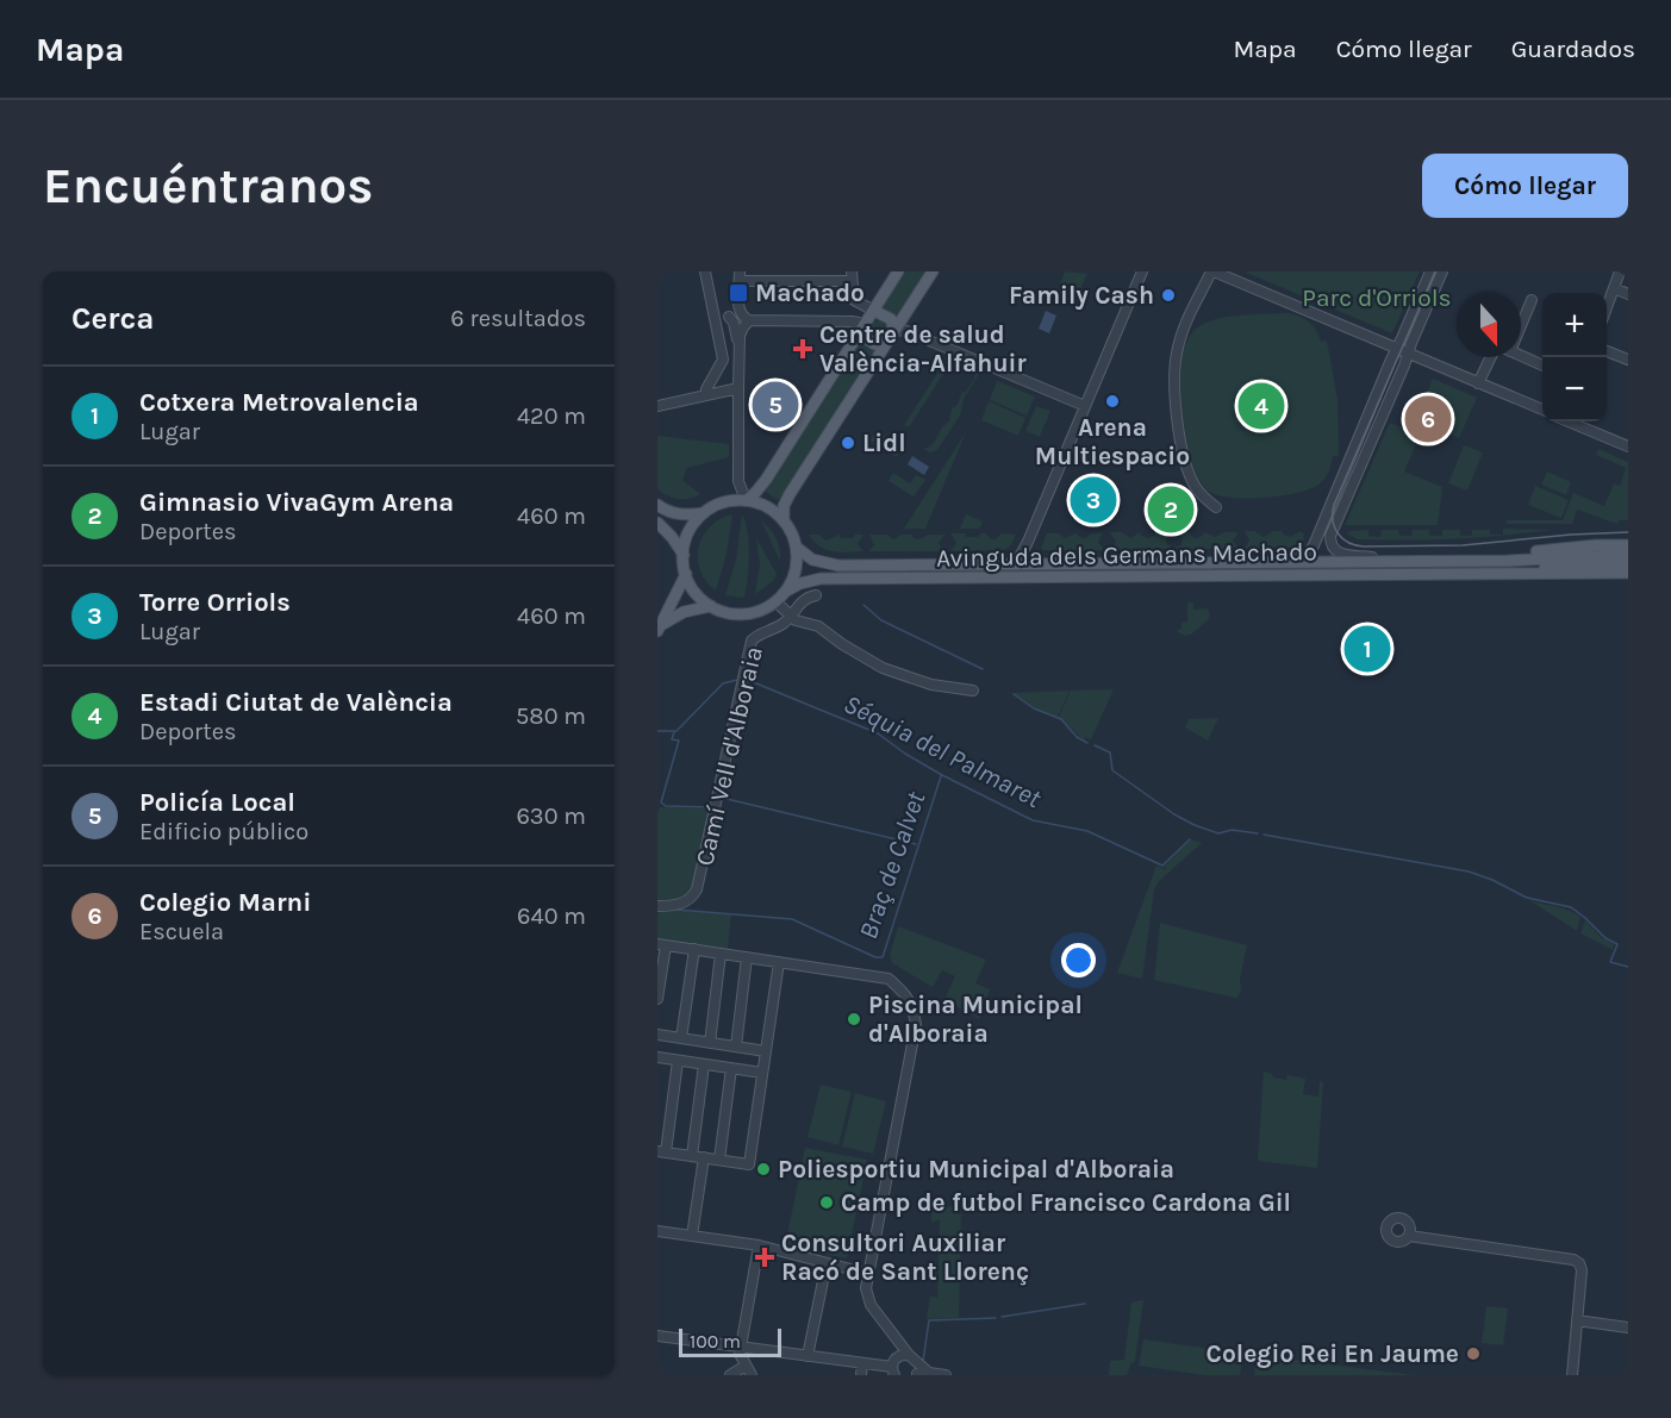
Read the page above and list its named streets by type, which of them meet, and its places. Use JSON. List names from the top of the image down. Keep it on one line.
{"streets":{"main road":["Avinguda dels Germans Machado"],"street":["Camí Vell d'Alboraia"]},"water":["Séquia del Palmaret","Braç de Calvet"],"parks":["Parc d'Orriols"],"places":{"transit":["Machado"],"other":["Family Cash","Arena Multiespacio","Lidl","Piscina Municipal d'Alboraia","Poliesportiu Municipal d'Alboraia","Camp de futbol Francisco Cardona Gil","Colegio Rei En Jaume"],"health":["Centre de salud València-Alfahuir","Consultori Auxiliar Racó de Sant Llorenç"]},"scale_bar":"100 m","north":"bottom","page":{"header":"Mapa","nav":["Mapa","Cómo llegar","Guardados"],"buttons":"Cómo llegar","title":"Encuéntranos","heading":["Cerca","6 resultados"],"map_buttons":["+","−"],"list":[{"mark":"1","name":"Cotxera Metrovalencia","note":"Lugar","value":"420 m"},{"mark":"2","name":"Gimnasio VivaGym Arena","note":"Deportes","value":"460 m"},{"mark":"3","name":"Torre Orriols","note":"Lugar","value":"460 m"},{"mark":"4","name":"Estadi Ciutat de València","note":"Deportes","value":"580 m"},{"mark":"5","name":"Policía Local","note":"Edificio público","value":"630 m"},{"mark":"6","name":"Colegio Marni","note":"Escuela","value":"640 m"}],"pins":["5","4","6","3","2","1"],"scale":"100 m"}}
